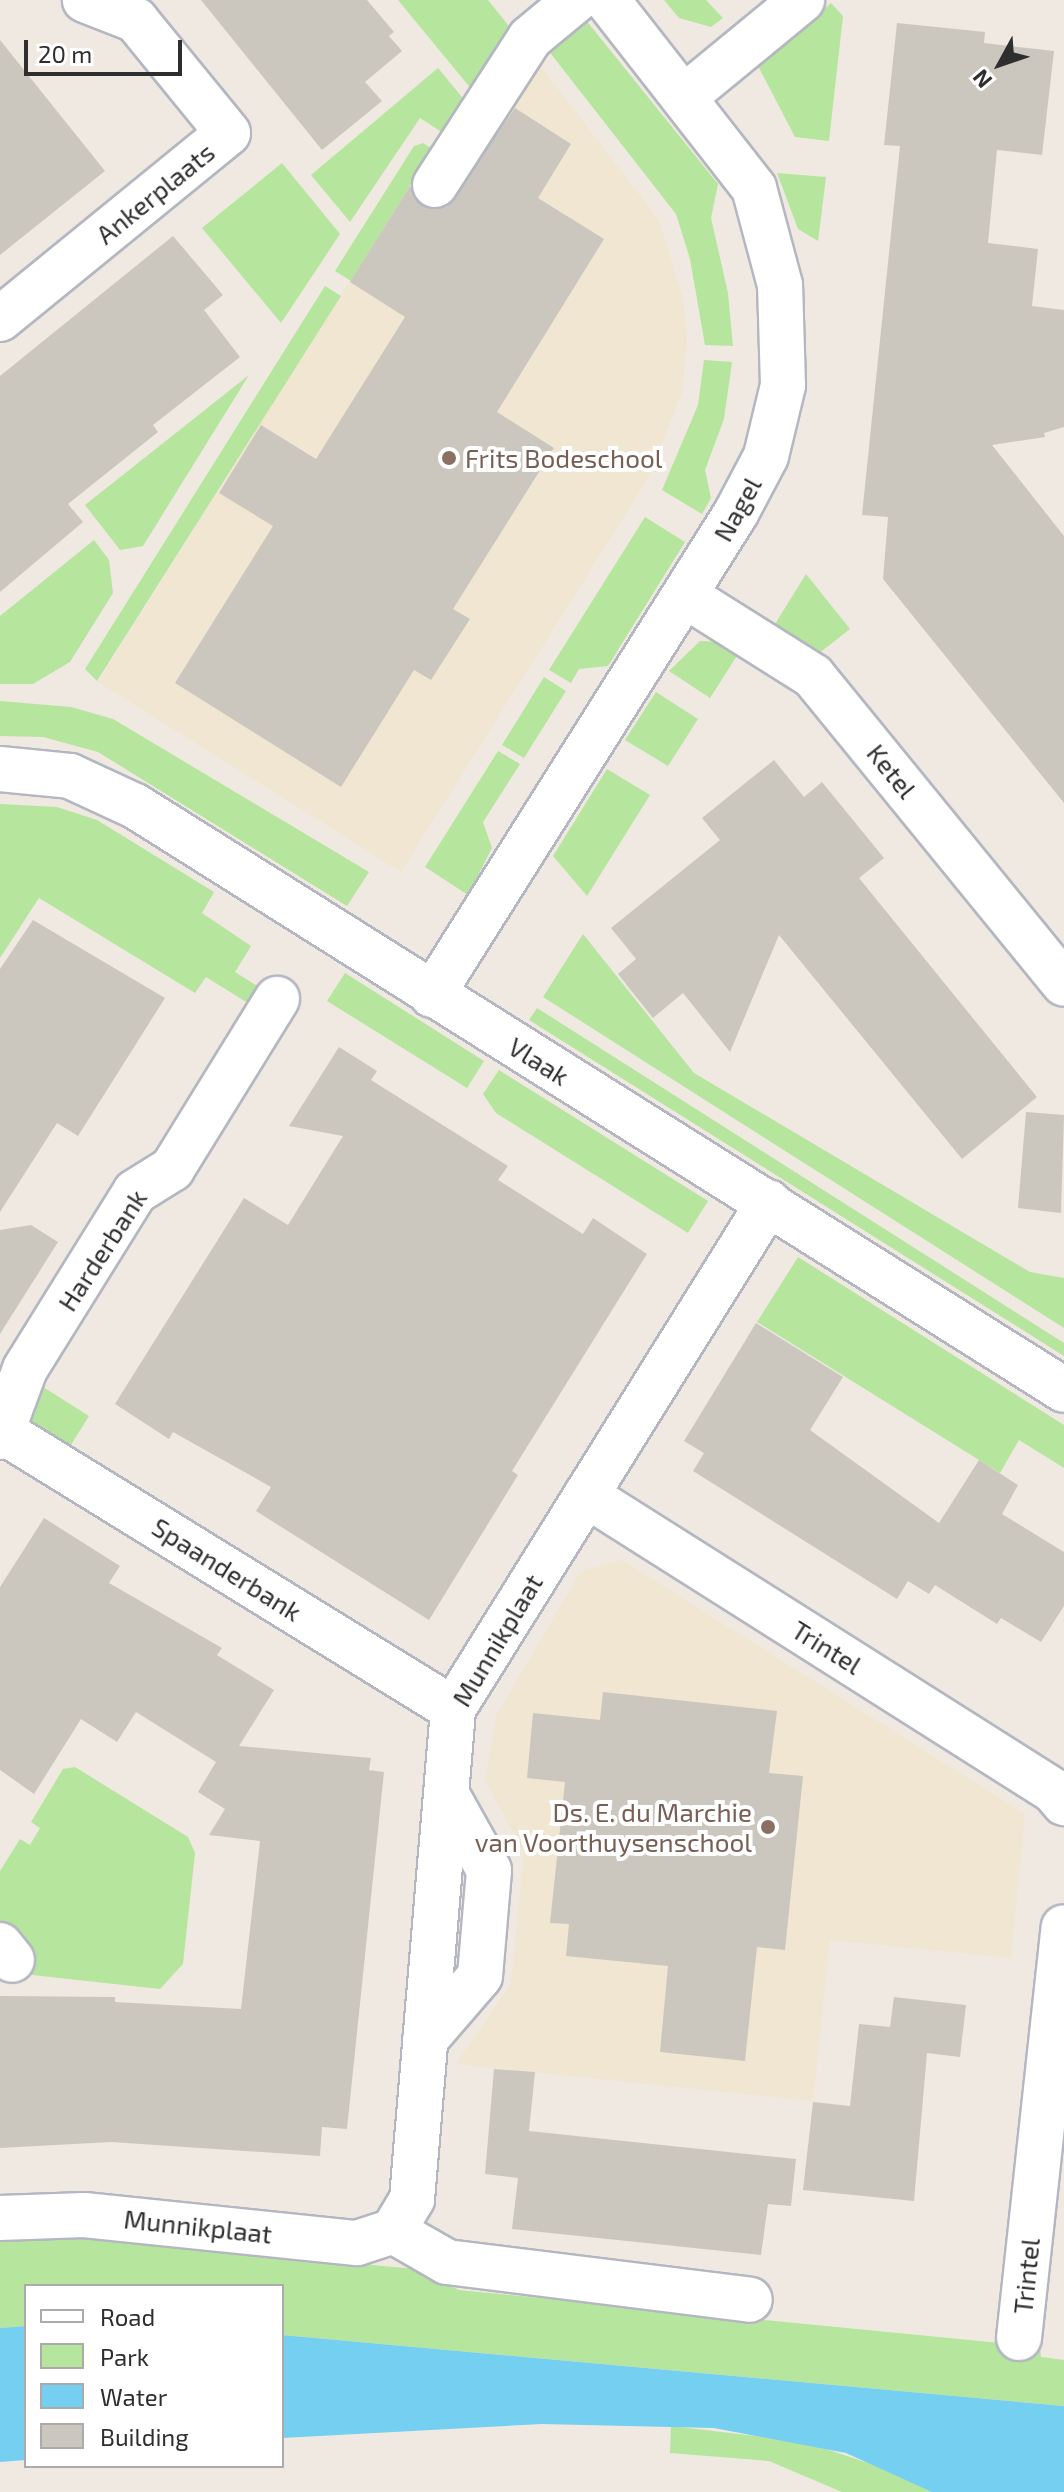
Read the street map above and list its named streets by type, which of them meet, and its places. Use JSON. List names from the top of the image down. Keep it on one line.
{"streets":{"street":["Ankerplaats","Nagel","Ketel","Vlaak","Harderbank","Spaanderbank","Munnikplaat","Trintel"]},"crossings":[["Nagel","Ketel"],["Nagel","Vlaak"],["Vlaak","Munnikplaat"],["Harderbank","Spaanderbank"],["Spaanderbank","Munnikplaat"],["Munnikplaat","Trintel"]],"places":["Frits Bodeschool","Ds. E. du Marchie van Voorthuysenschool"],"legend":["Road","Park","Water","Building"],"scale_bar":"20 m","north":"bottom left"}
